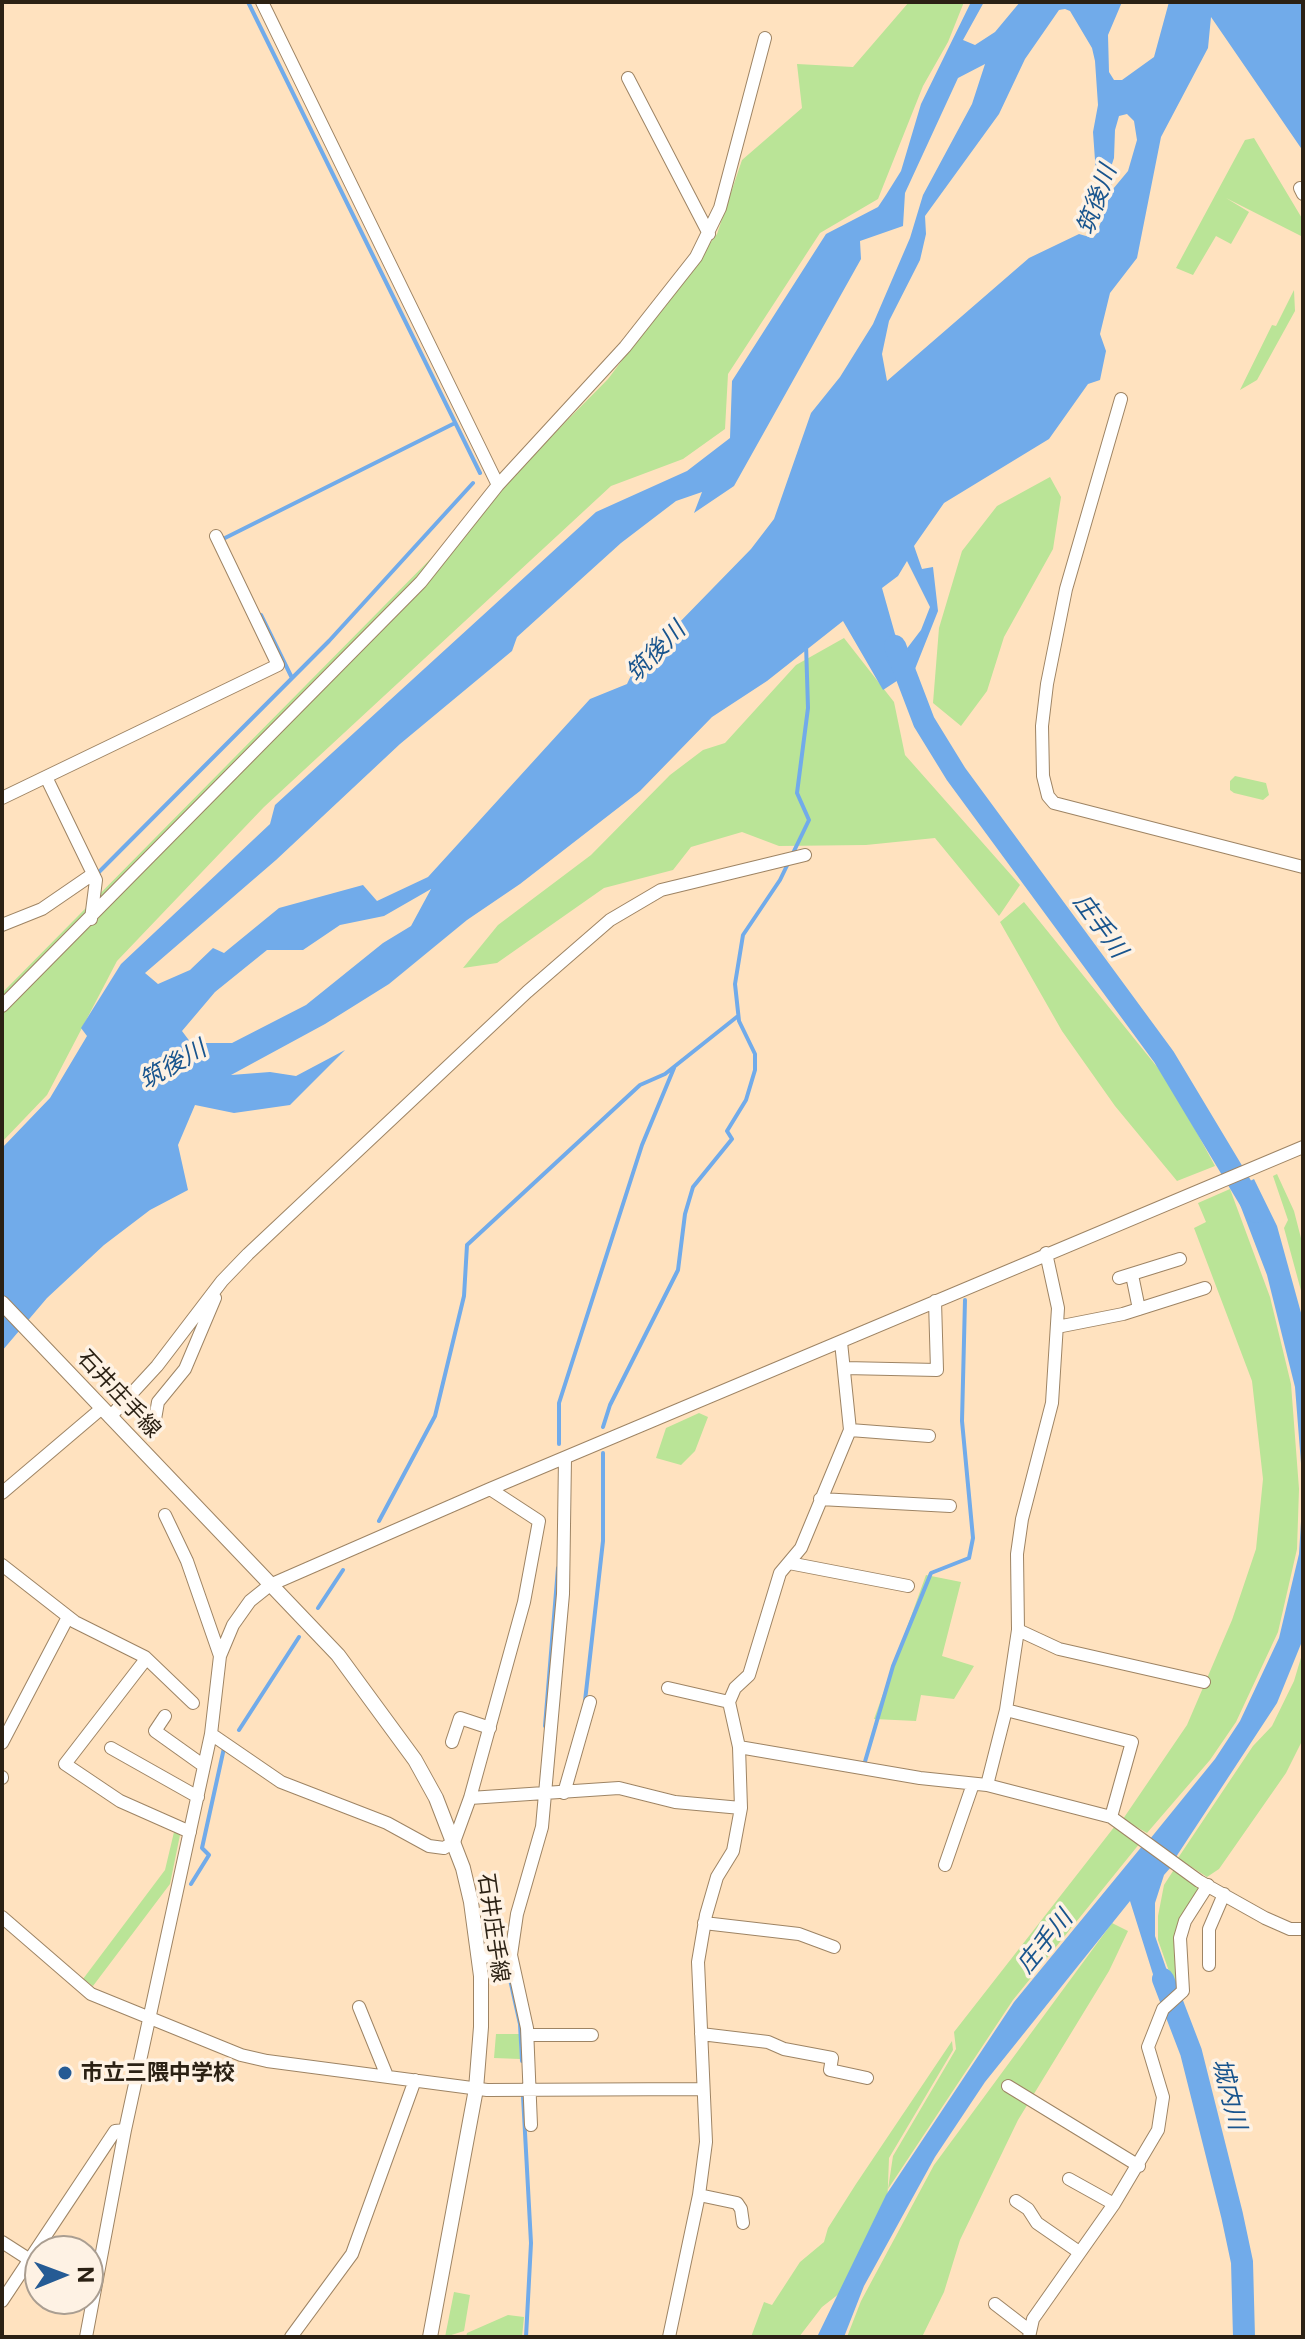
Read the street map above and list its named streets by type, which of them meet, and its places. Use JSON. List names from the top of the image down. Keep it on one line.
{"streets":{"main road":["石井庄手線"]},"water":["筑後川","庄手川","城内川"],"places":["市立三隈中学校"],"north":"right"}
